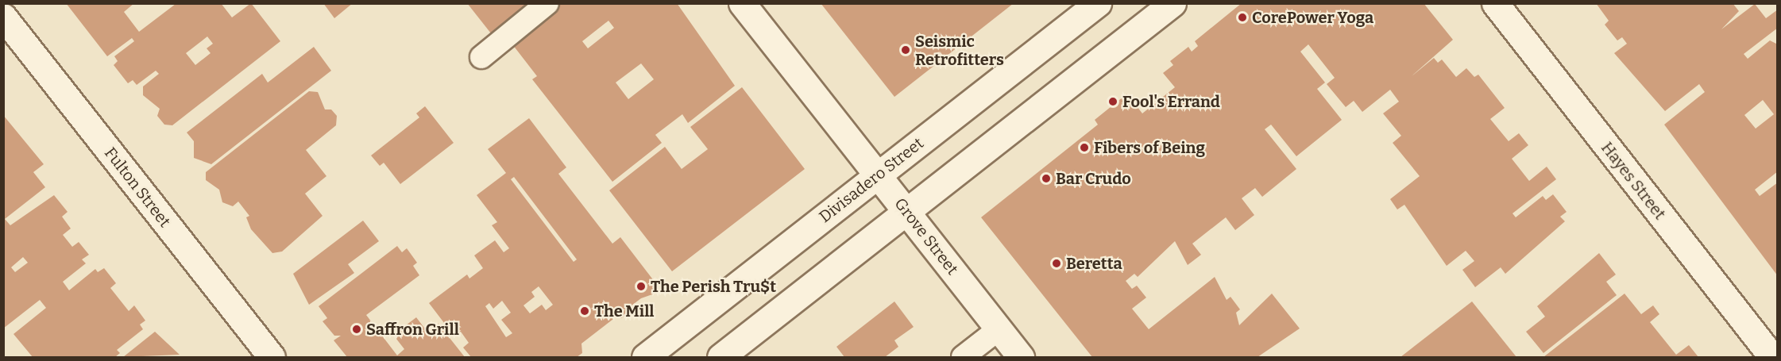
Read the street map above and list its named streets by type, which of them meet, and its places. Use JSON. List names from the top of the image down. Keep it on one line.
{"streets":{"street":["Divisadero Street","Hayes Street","Fulton Street","Grove Street"]},"crossings":[["Divisadero Street","Grove Street"]],"places":["CorePower Yoga","Seismic Retrofitters","Fool's Errand","Fibers of Being","Bar Crudo","Beretta","The Perish Tru$t","The Mill","Saffron Grill"]}
